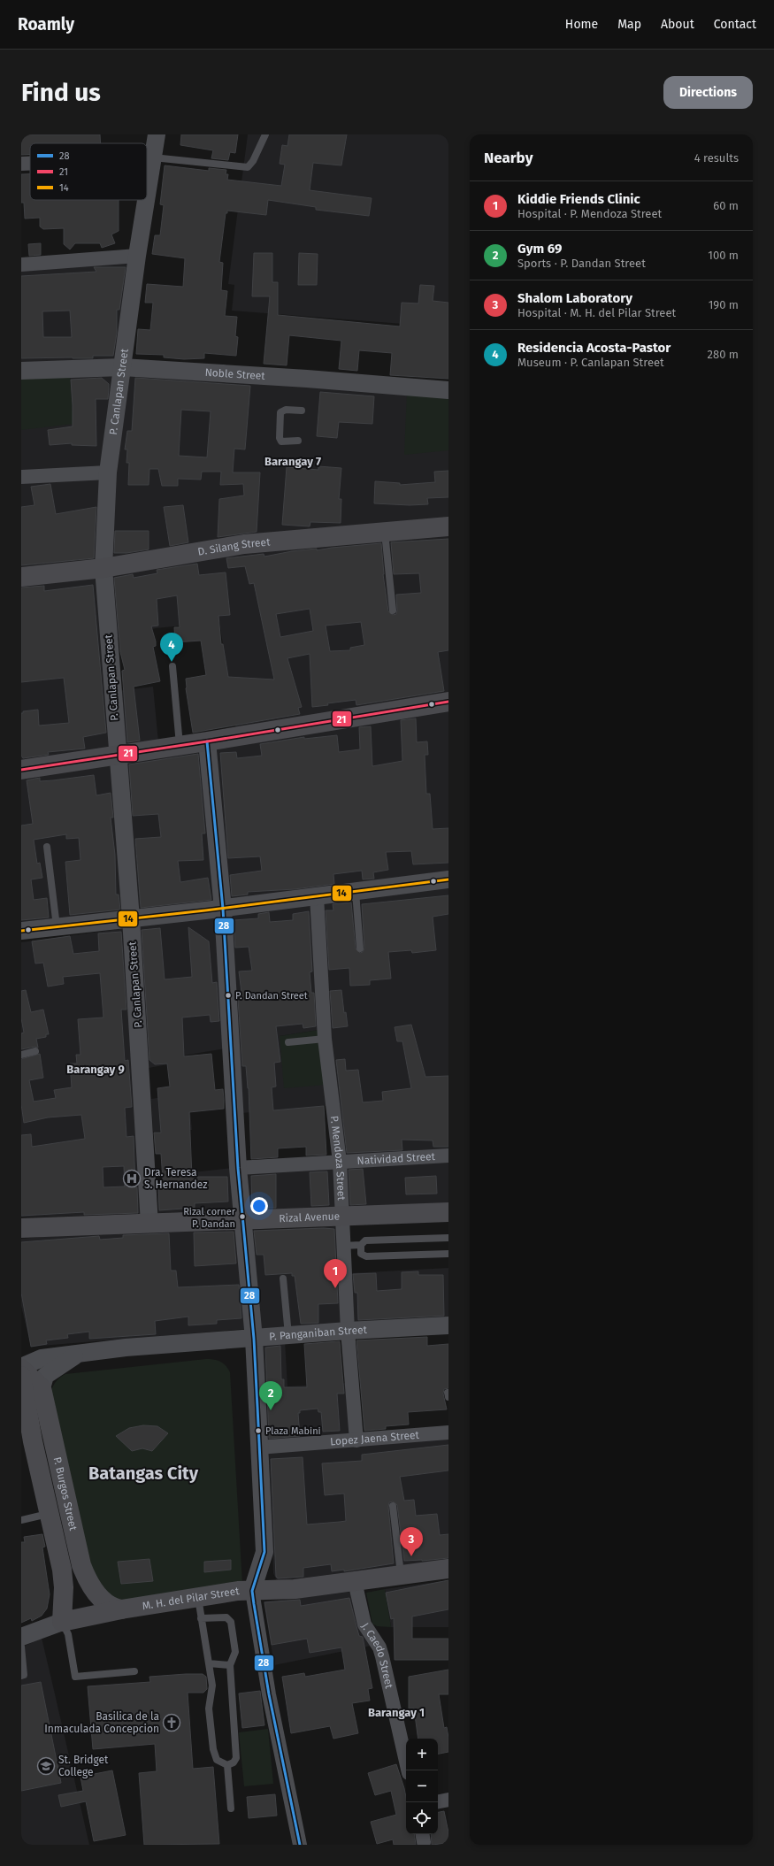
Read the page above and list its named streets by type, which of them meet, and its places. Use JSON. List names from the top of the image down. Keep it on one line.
{"streets":{"main road":["D. Silang Street","Rizal Avenue","P. Burgos Street","M. H. del Pilar Street"],"street":["Noble Street","P. Canlapan Street","P. Mendoza Street","Natividad Street","P. Panganiban Street","Lopez Jaena Street","J. Caedo Street"]},"crossings":[["Noble Street","P. Canlapan Street"],["P. Canlapan Street","D. Silang Street"],["P. Canlapan Street","Rizal Avenue"],["P. Mendoza Street","Natividad Street"],["P. Mendoza Street","Rizal Avenue"],["P. Mendoza Street","P. Panganiban Street"],["P. Mendoza Street","Lopez Jaena Street"],["P. Panganiban Street","P. Burgos Street"],["P. Burgos Street","M. H. del Pilar Street"],["M. H. del Pilar Street","J. Caedo Street"]],"districts":["Barangay 7","Barangay 9","Batangas City","Barangay 1"],"places":{"other":["P. Dandan Street","Rizal corner P. Dandan","Plaza Mabini"],"hospital":["Dra. Teresa S. Hernandez"],"church":["Basilica de la Inmaculada Concepcion"],"school or university":["St. Bridget College"]},"lines":["transit line 21","transit line 28","transit line 14"],"legend":["28","21","14"],"page":{"header":"Roamly","nav":["Home","Map","About","Contact"],"buttons":"Directions","title":"Find us","heading":["Nearby","4 results"],"list":[{"mark":"1","name":"Kiddie Friends Clinic","note":"Hospital · P. Mendoza Street","value":"60 m"},{"mark":"2","name":"Gym 69","note":"Sports · P. Dandan Street","value":"100 m"},{"mark":"3","name":"Shalom Laboratory","note":"Hospital · M. H. del Pilar Street","value":"190 m"},{"mark":"4","name":"Residencia Acosta-Pastor","note":"Museum · P. Canlapan Street","value":"280 m"}],"pins":["4","1","2","3"],"map_buttons":["+","−"]}}
